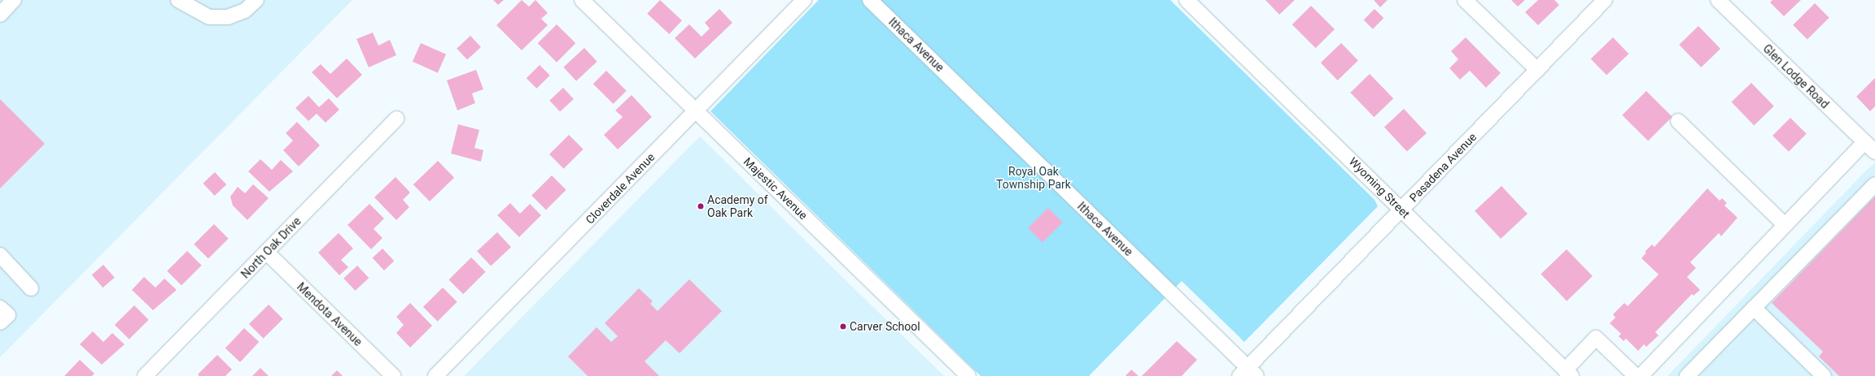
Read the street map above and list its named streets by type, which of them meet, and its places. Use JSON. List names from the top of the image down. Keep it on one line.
{"streets":{"street":["Ithaca Avenue","Glen Lodge Road","Pasadena Avenue","Wyoming Street","Cloverdale Avenue","Majestic Avenue","North Oak Drive","Mendota Avenue"]},"crossings":[["Ithaca Avenue","Pasadena Avenue"],["Pasadena Avenue","Wyoming Street"],["Cloverdale Avenue","Majestic Avenue"],["North Oak Drive","Mendota Avenue"]],"parks":["Royal Oak Township Park"],"places":["Academy of Oak Park","Carver School"]}
